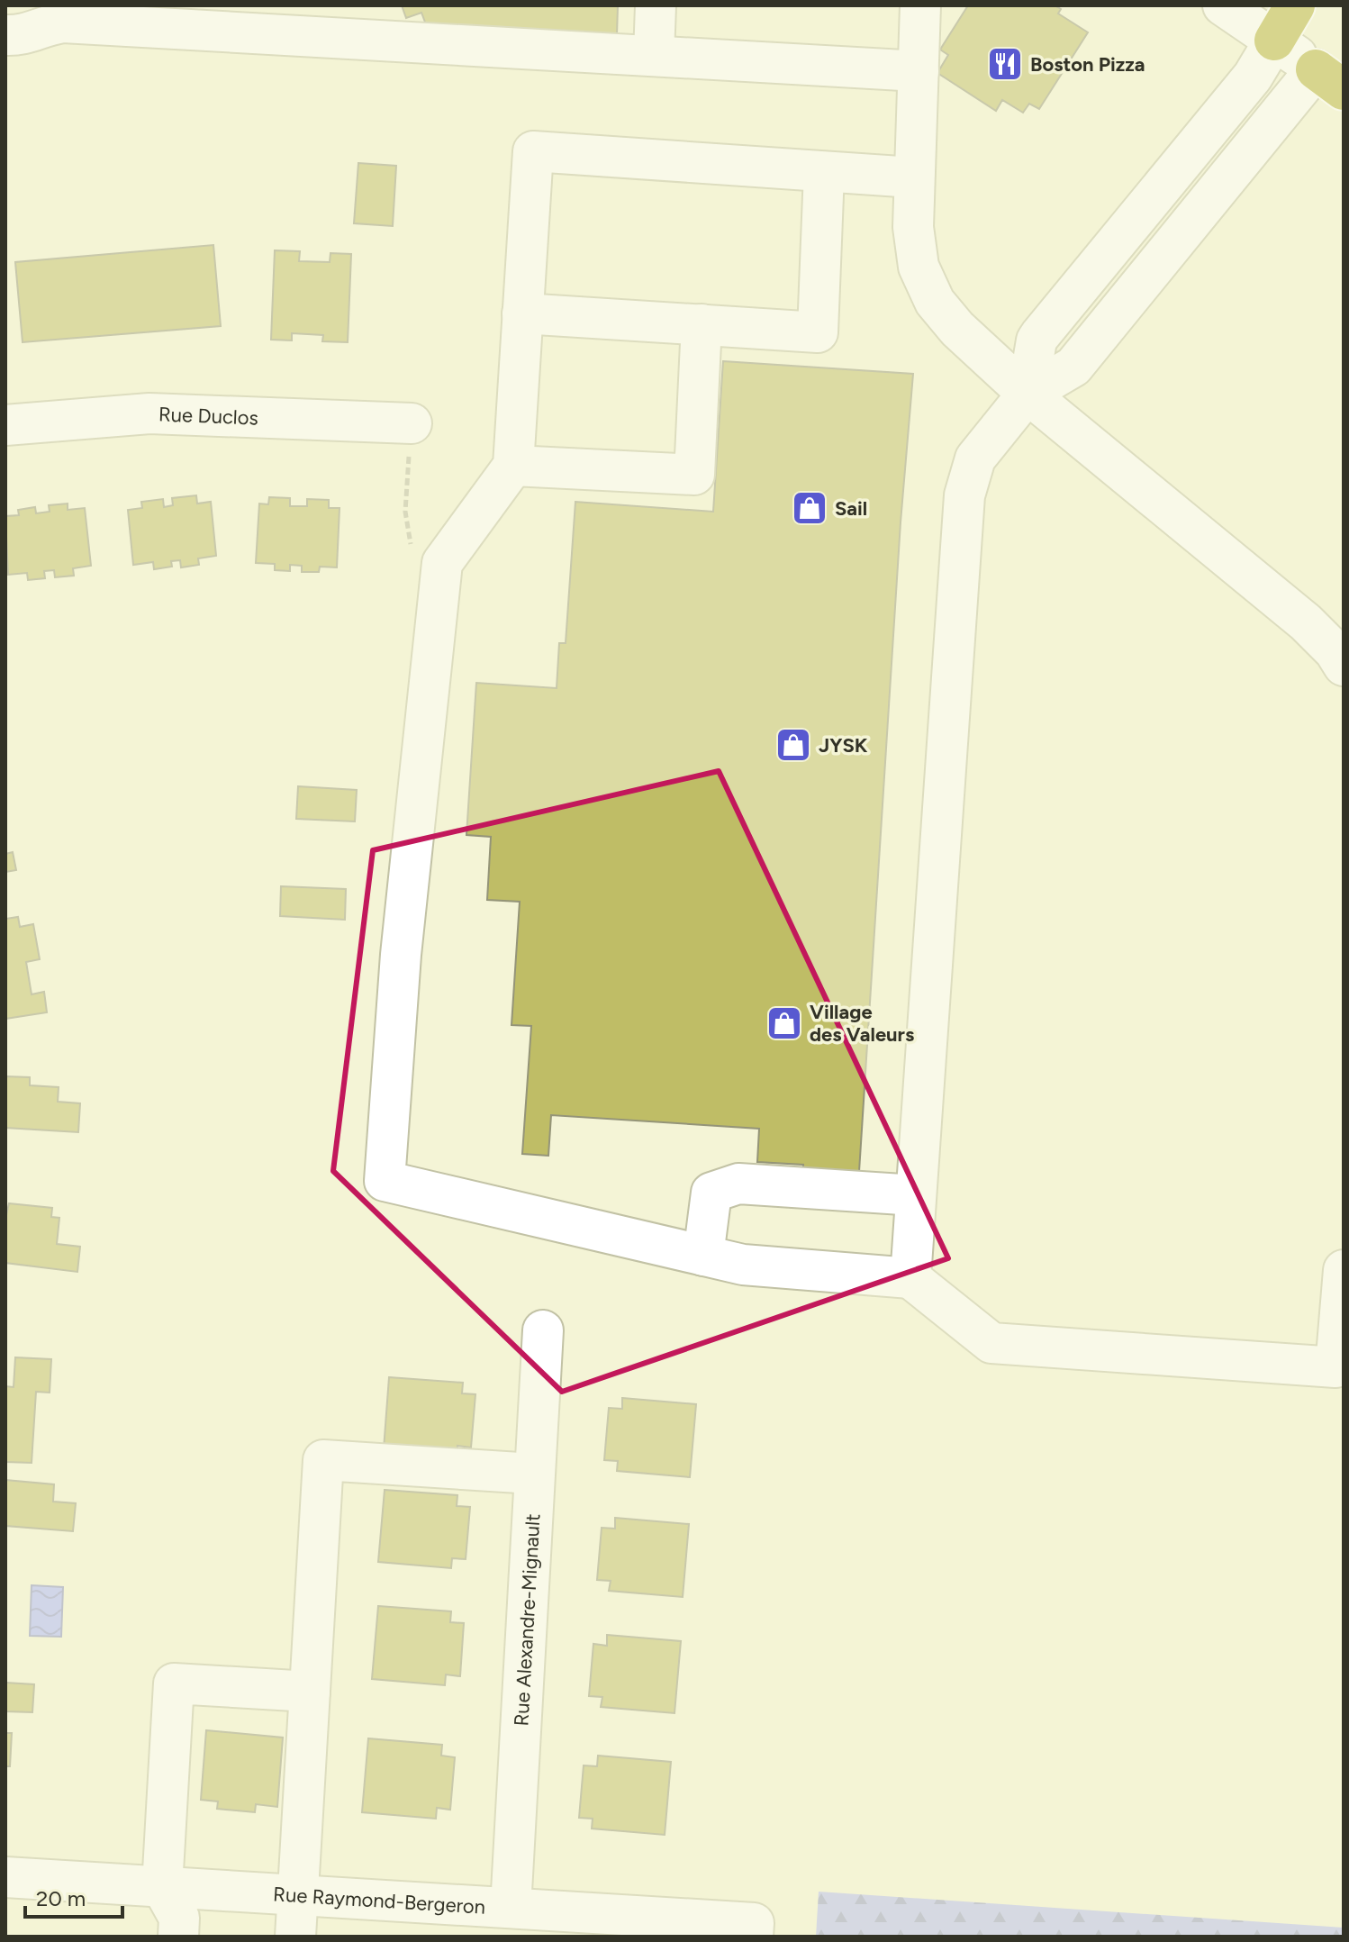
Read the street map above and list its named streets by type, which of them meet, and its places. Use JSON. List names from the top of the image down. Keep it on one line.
{"streets":{"street":["Rue Duclos","Rue Alexandre-Mignault","Rue Raymond-Bergeron"]},"crossings":[["Rue Alexandre-Mignault","Rue Raymond-Bergeron"]],"places":{"restaurant":["Boston Pizza"],"shop":["Sail","JYSK","Village des Valeurs"]},"scale_bar":"20 m"}
